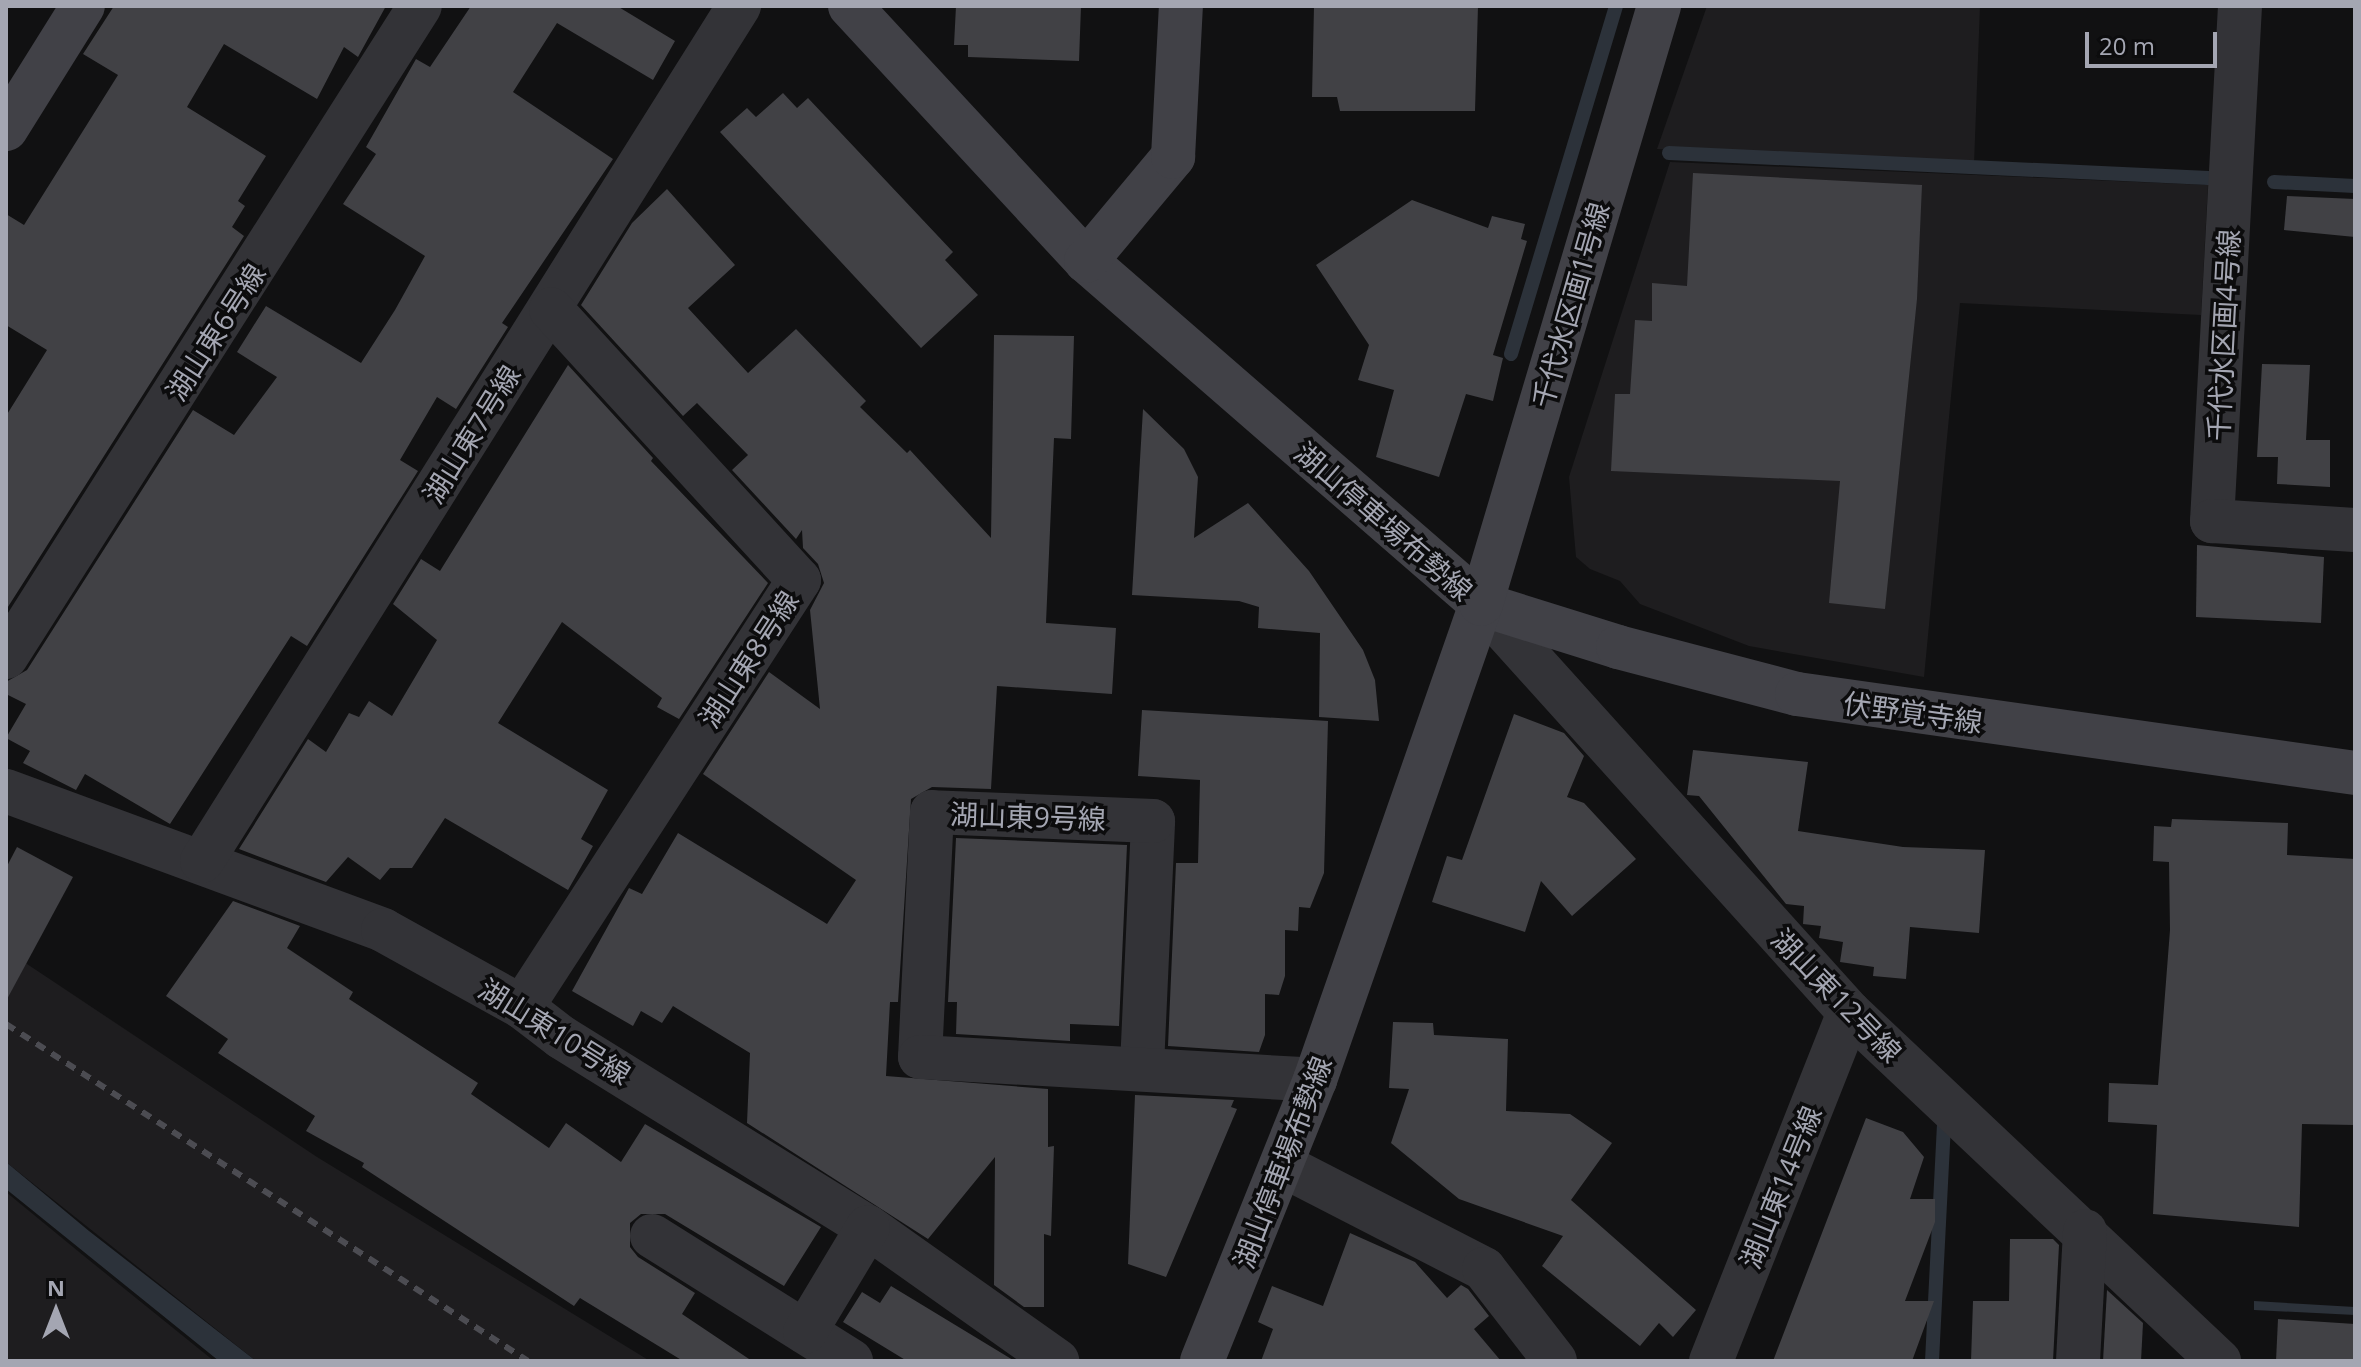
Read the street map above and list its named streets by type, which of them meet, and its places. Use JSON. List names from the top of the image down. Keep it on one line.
{"streets":{"main road":["千代水区画1号線","湖山停車場布勢線","伏野覚寺線"],"street":["湖山東6号線","千代水区画4号線","湖山東7号線","湖山東8号線","湖山東9号線","湖山東12号線","湖山東10号線","湖山東14号線"]},"crossings":[["千代水区画1号線","湖山停車場布勢線"],["千代水区画1号線","伏野覚寺線"],["千代水区画1号線","湖山東12号線"],["湖山東7号線","湖山東8号線"],["湖山東7号線","湖山東10号線"],["湖山停車場布勢線","伏野覚寺線"],["湖山停車場布勢線","湖山東9号線"],["湖山停車場布勢線","湖山東12号線"],["湖山東8号線","湖山東10号線"],["伏野覚寺線","湖山東12号線"],["湖山東12号線","湖山東14号線"]],"scale_bar":"20 m","north":"top"}
